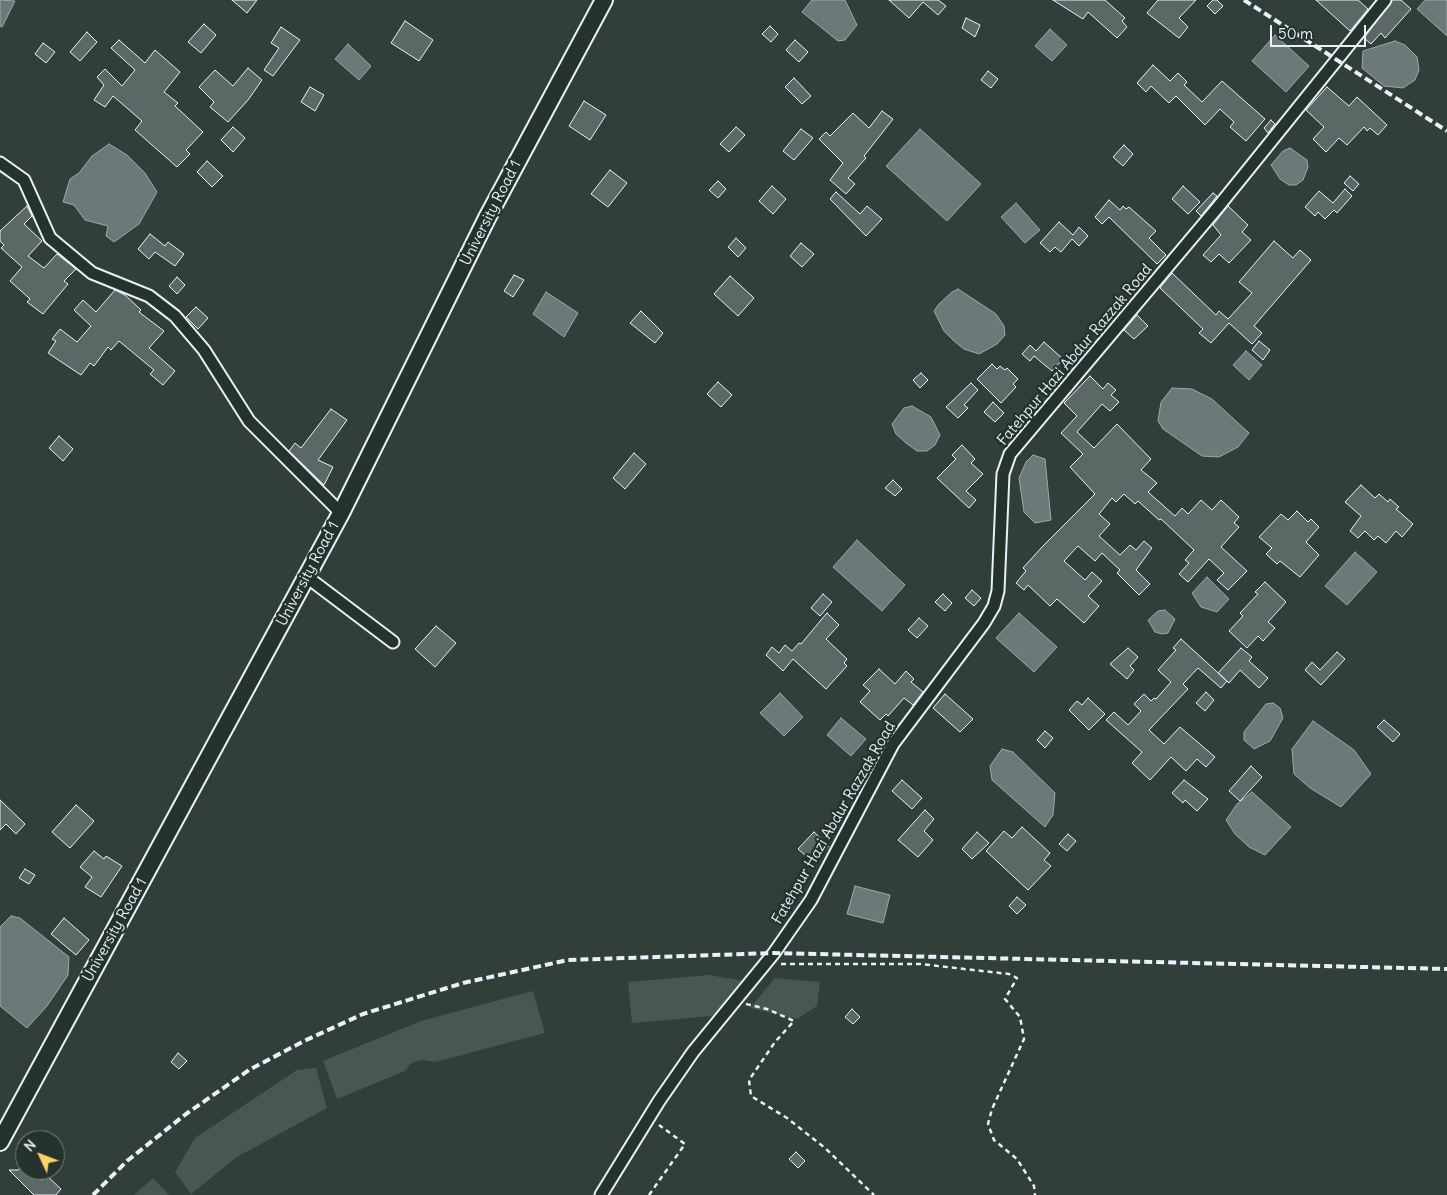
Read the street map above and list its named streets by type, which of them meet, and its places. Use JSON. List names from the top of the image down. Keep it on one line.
{"streets":{"main road":["University Road 1"],"street":["Fatehpur Hazi Abdur Razzak Road"]},"scale_bar":"50 m","north":"top left"}
